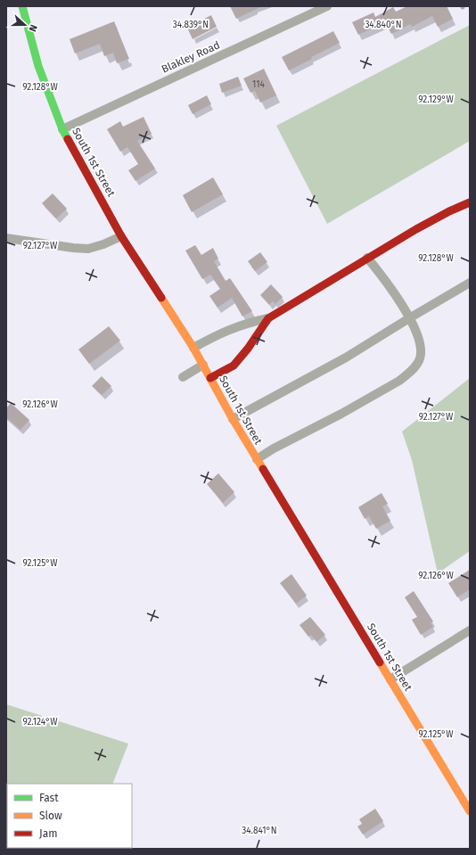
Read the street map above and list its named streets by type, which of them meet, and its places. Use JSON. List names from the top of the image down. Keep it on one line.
{"streets":{"main road":["South 1st Street"],"street":["Blakley Road"]},"crossings":[["Blakley Road","South 1st Street"]],"house_numbers":["114"],"legend":["Fast","Slow","Jam"],"north":"right","coordinates":["34.839°N","34.840°N","92.128°W","92.129°W","92.127°W","92.126°W","92.125°W","92.124°W","34.841°N"]}
